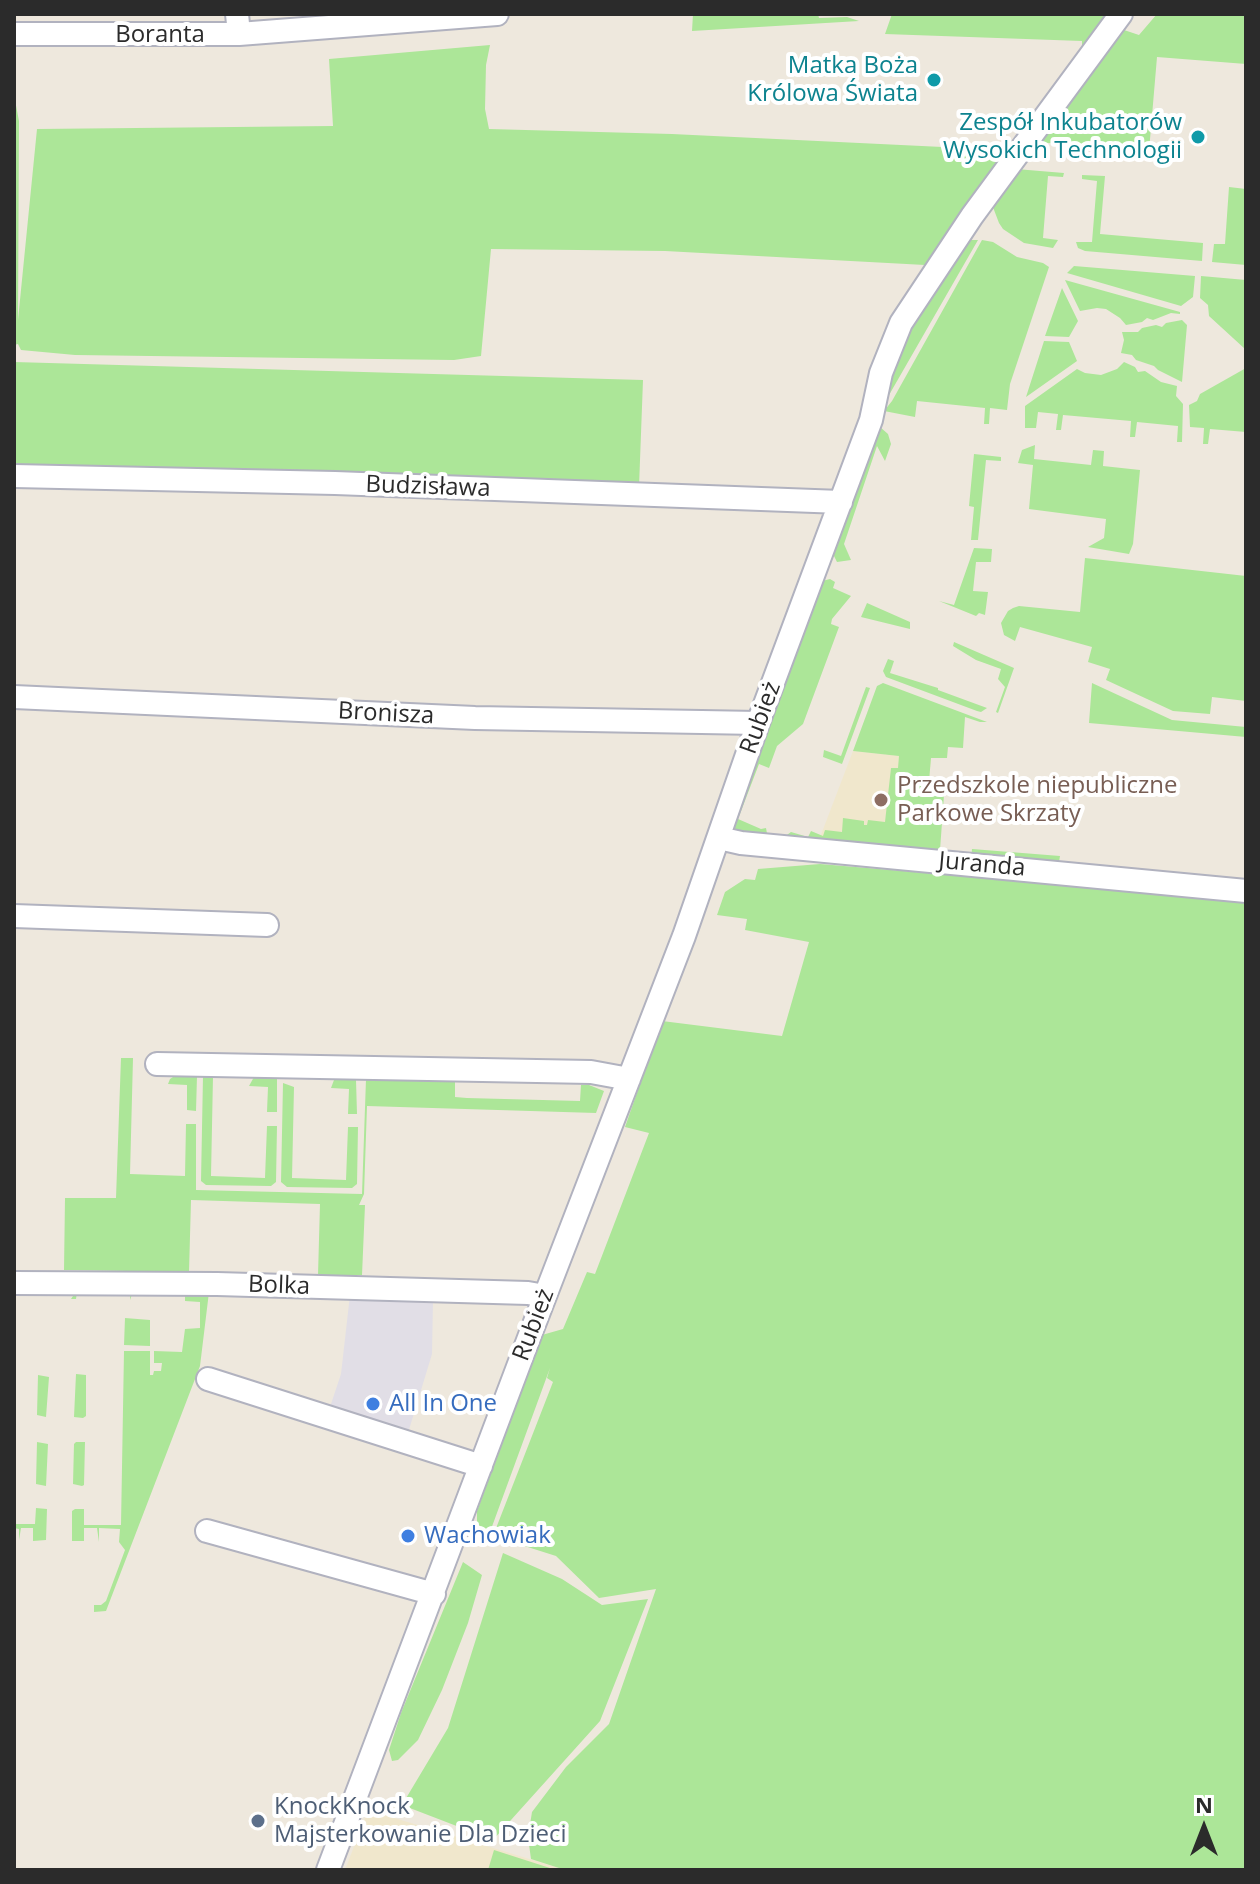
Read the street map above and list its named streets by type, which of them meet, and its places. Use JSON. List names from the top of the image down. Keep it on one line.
{"streets":{"street":["Boranta","Budzisława","Bronisza","Rubież","Juranda","Bolka"]},"crossings":[["Budzisława","Rubież"],["Bronisza","Rubież"],["Rubież","Juranda"],["Rubież","Bolka"]],"places":["Matka Boża Królowa Świata","Zespół Inkubatorów Wysokich Technologii","Przedszkole niepubliczne Parkowe Skrzaty","All In One","Wachowiak","KnockKnock Majsterkowanie Dla Dzieci"],"north":"top"}
